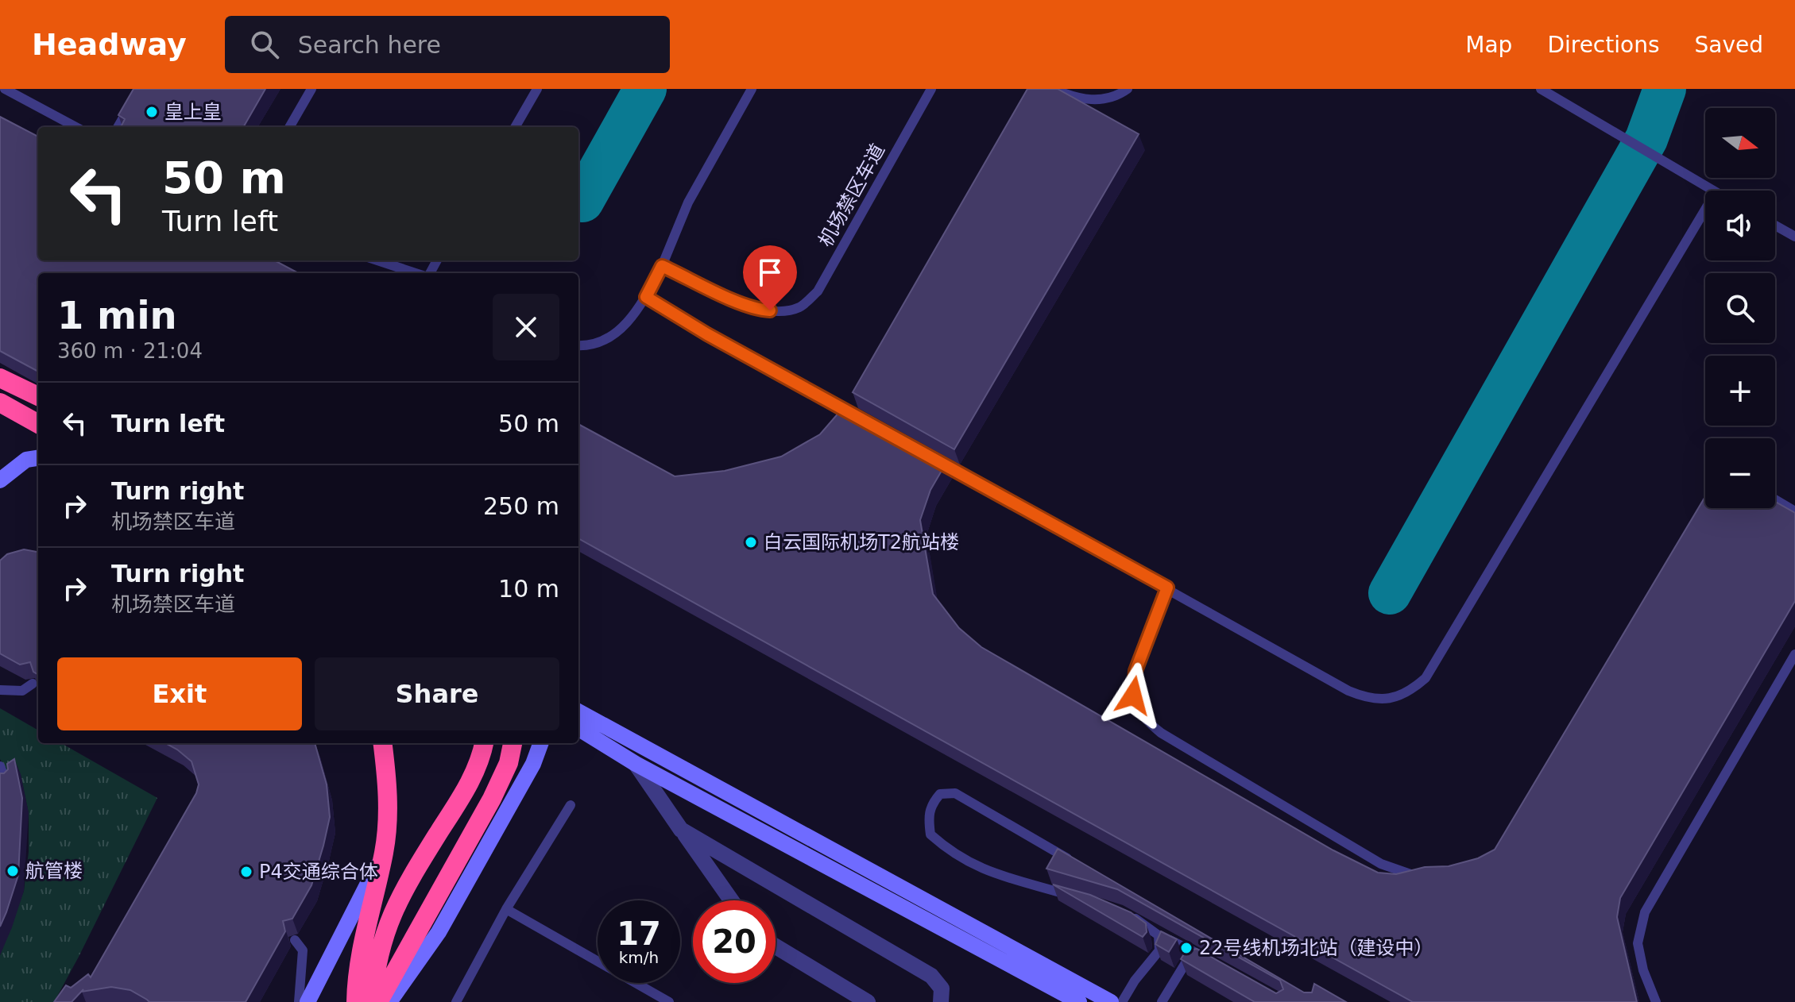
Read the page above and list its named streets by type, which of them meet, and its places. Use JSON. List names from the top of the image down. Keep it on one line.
{"streets":{"lane":["机场禁区车道"]},"places":["皇上皇","白云国际机场T2航站楼","航管楼","P4交通综合体","22号线机场北站（建设中）"],"north":"right","page":{"header":"Headway","search":"Search here","nav":["Map","Directions","Saved"],"map_buttons":["+","−"],"turn":["50 m","Turn left"],"heading":["1 min","360 m · 21:04"],"list":[{"name":"Turn left","value":"50 m"},{"name":"Turn right","note":"机场禁区车道","value":"250 m"},{"name":"Turn right","note":"机场禁区车道","value":"10 m"}],"buttons":["Exit","Share"],"speed":"17 km/h","limit":"20"}}
